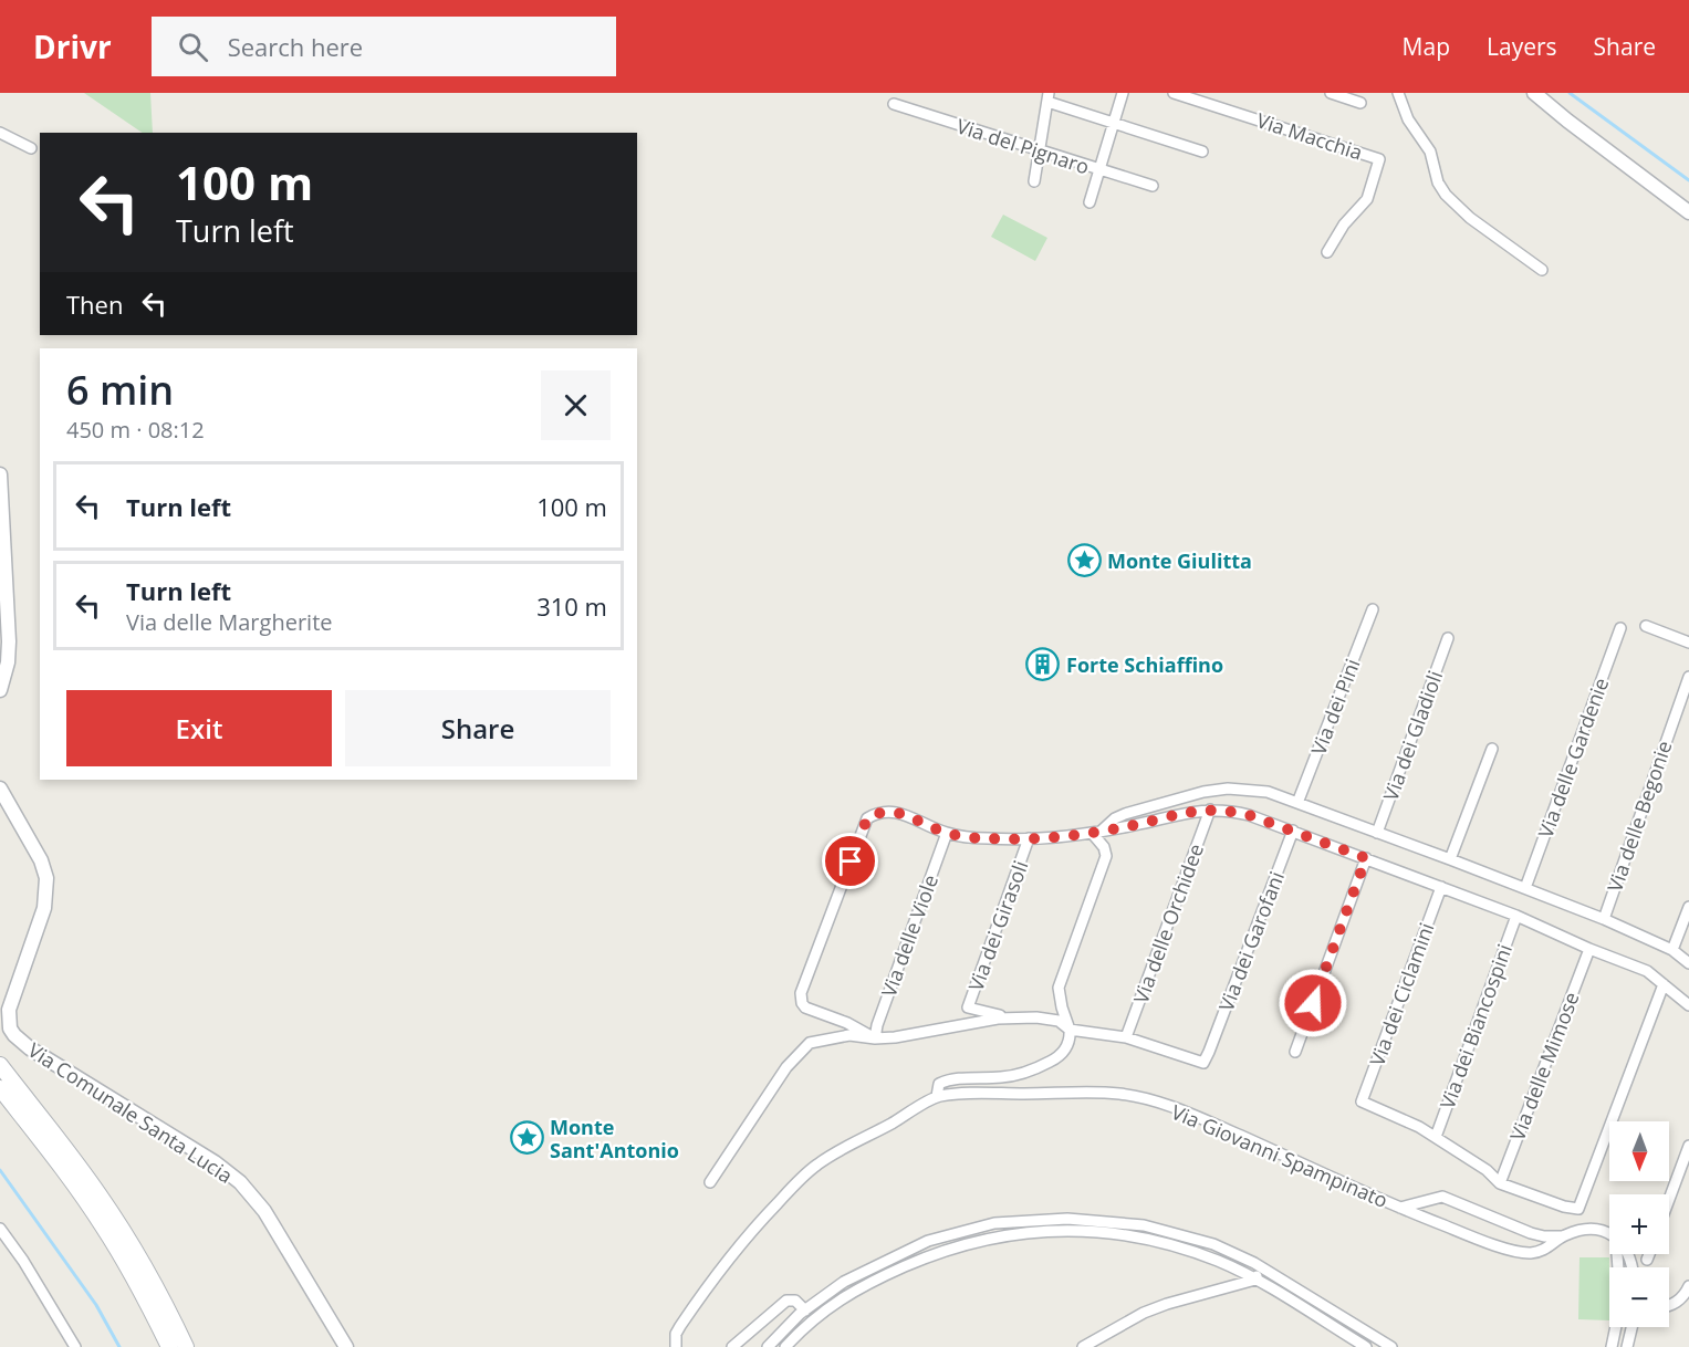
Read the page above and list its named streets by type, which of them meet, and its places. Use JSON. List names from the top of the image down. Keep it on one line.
{"streets":{"street":["Via Macchia","Via del Pignaro","Via dei Pini","Via dei Gladioli","Via delle Gardenie","Via delle Begonie","Via delle Orchidee","Via dei Girasoli","Via delle Viole","Via dei Garofani","Via dei Ciclamini","Via dei Biancospini","Via delle Mimose","Via Comunale Santa Lucia","Via Giovanni Spampinato"]},"crossings":[["Via delle Orchidee","Via dei Garofani"],["Via dei Ciclamini","Via dei Biancospini"]],"places":{"place":["Monte Giulitta","Monte Sant'Antonio"],"building":["Forte Schiaffino"]},"north":"bottom","page":{"header":"Drivr","search":"Search here","nav":["Map","Layers","Share"],"turn":["100 m","Turn left"],"then":"Then","heading":["6 min","450 m · 08:12"],"list":[{"name":"Turn left","value":"100 m"},{"name":"Turn left","note":"Via delle Margherite","value":"310 m"}],"buttons":["Exit","Share"],"map_buttons":["+","−"]}}
